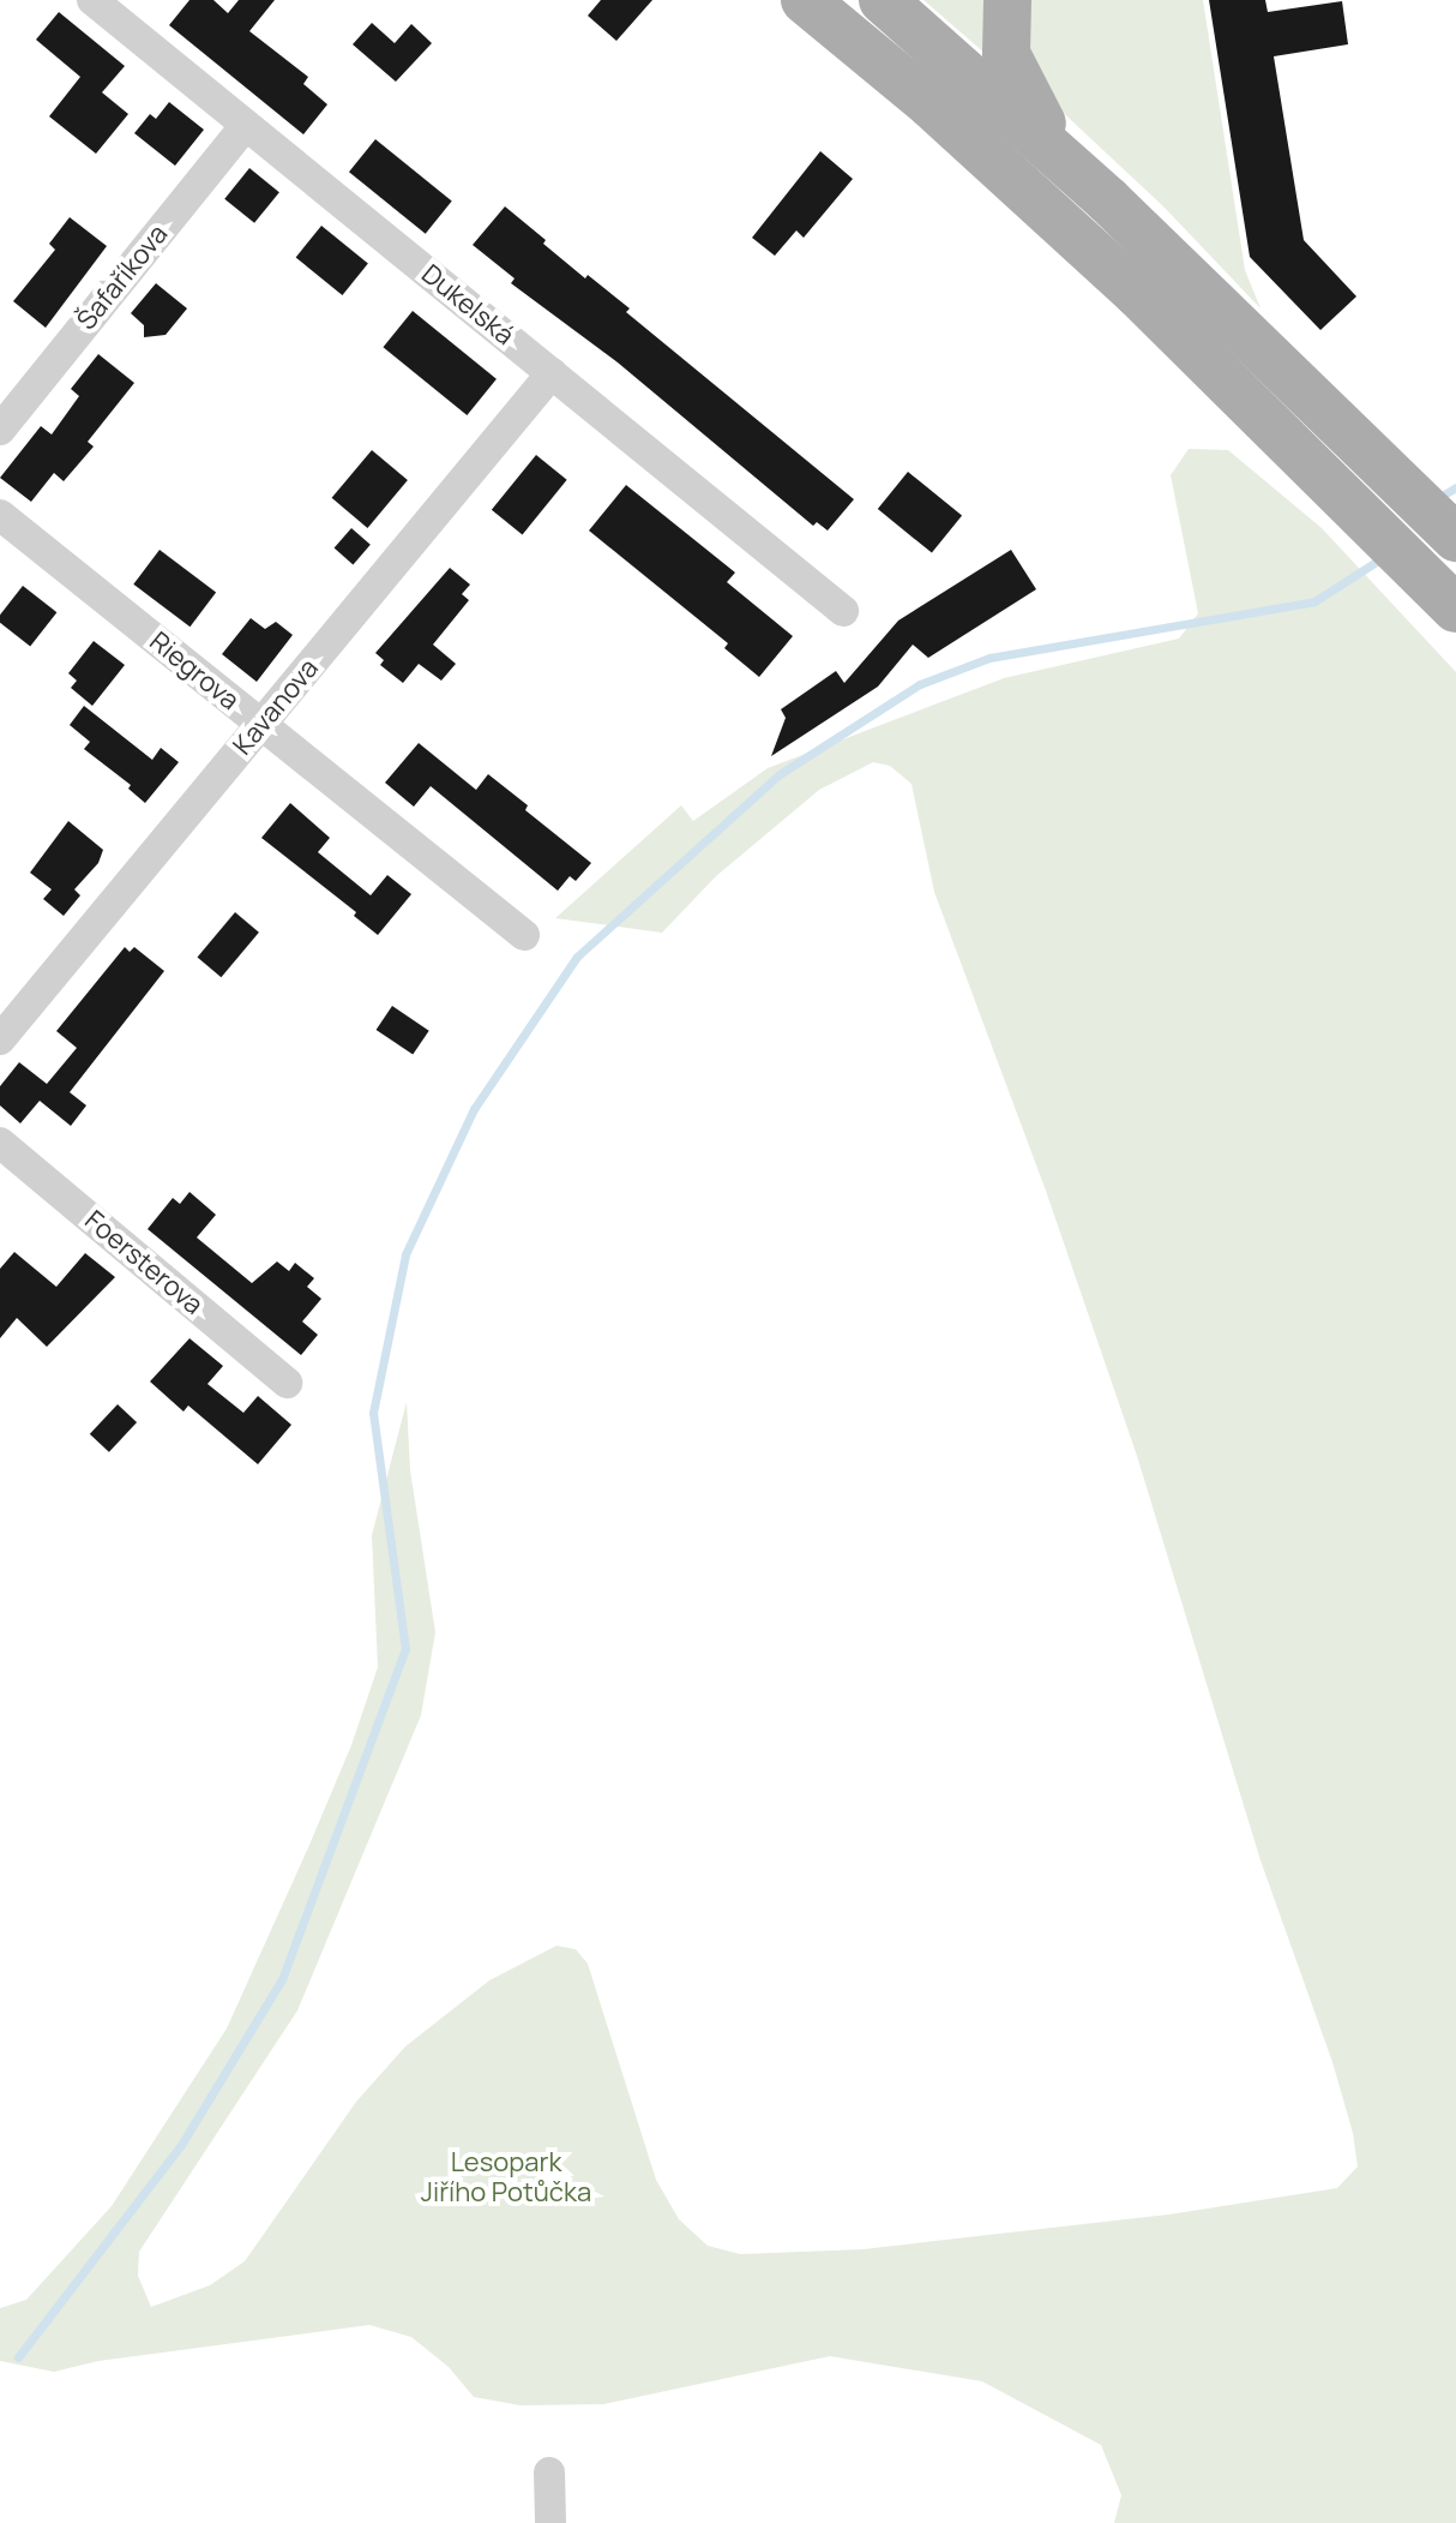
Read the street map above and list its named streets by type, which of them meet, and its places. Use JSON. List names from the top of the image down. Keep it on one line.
{"streets":{"street":["Šafaříkova","Dukelská","Riegrova","Kavanova","Foersterova"]},"crossings":[["Šafaříkova","Dukelská"],["Dukelská","Kavanova"],["Riegrova","Kavanova"]],"parks":["Lesopark Jiřího Potůčka"]}
